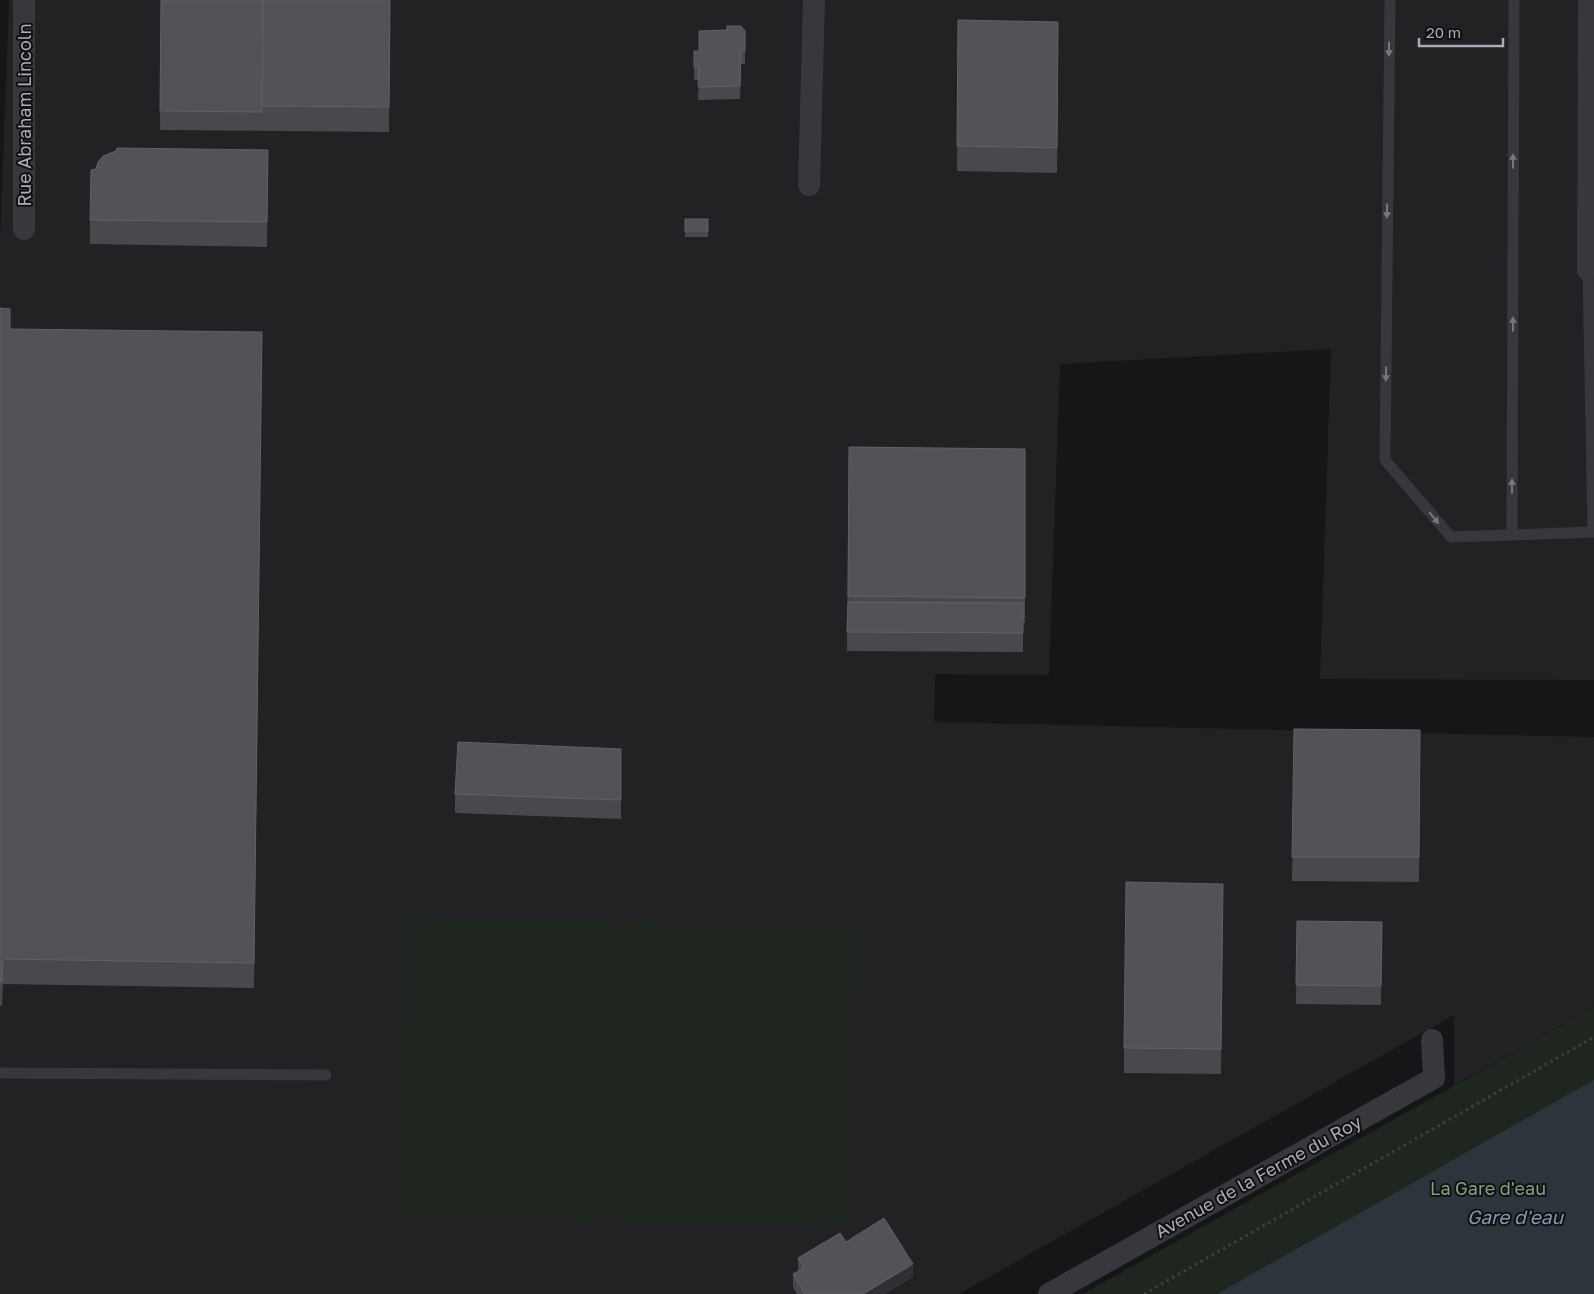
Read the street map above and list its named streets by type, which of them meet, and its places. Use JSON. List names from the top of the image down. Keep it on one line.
{"streets":{"street":["Rue Abraham Lincoln","Avenue de la Ferme du Roy"]},"water":["Gare d'eau"],"parks":["La Gare d'eau"],"scale_bar":"20 m"}
